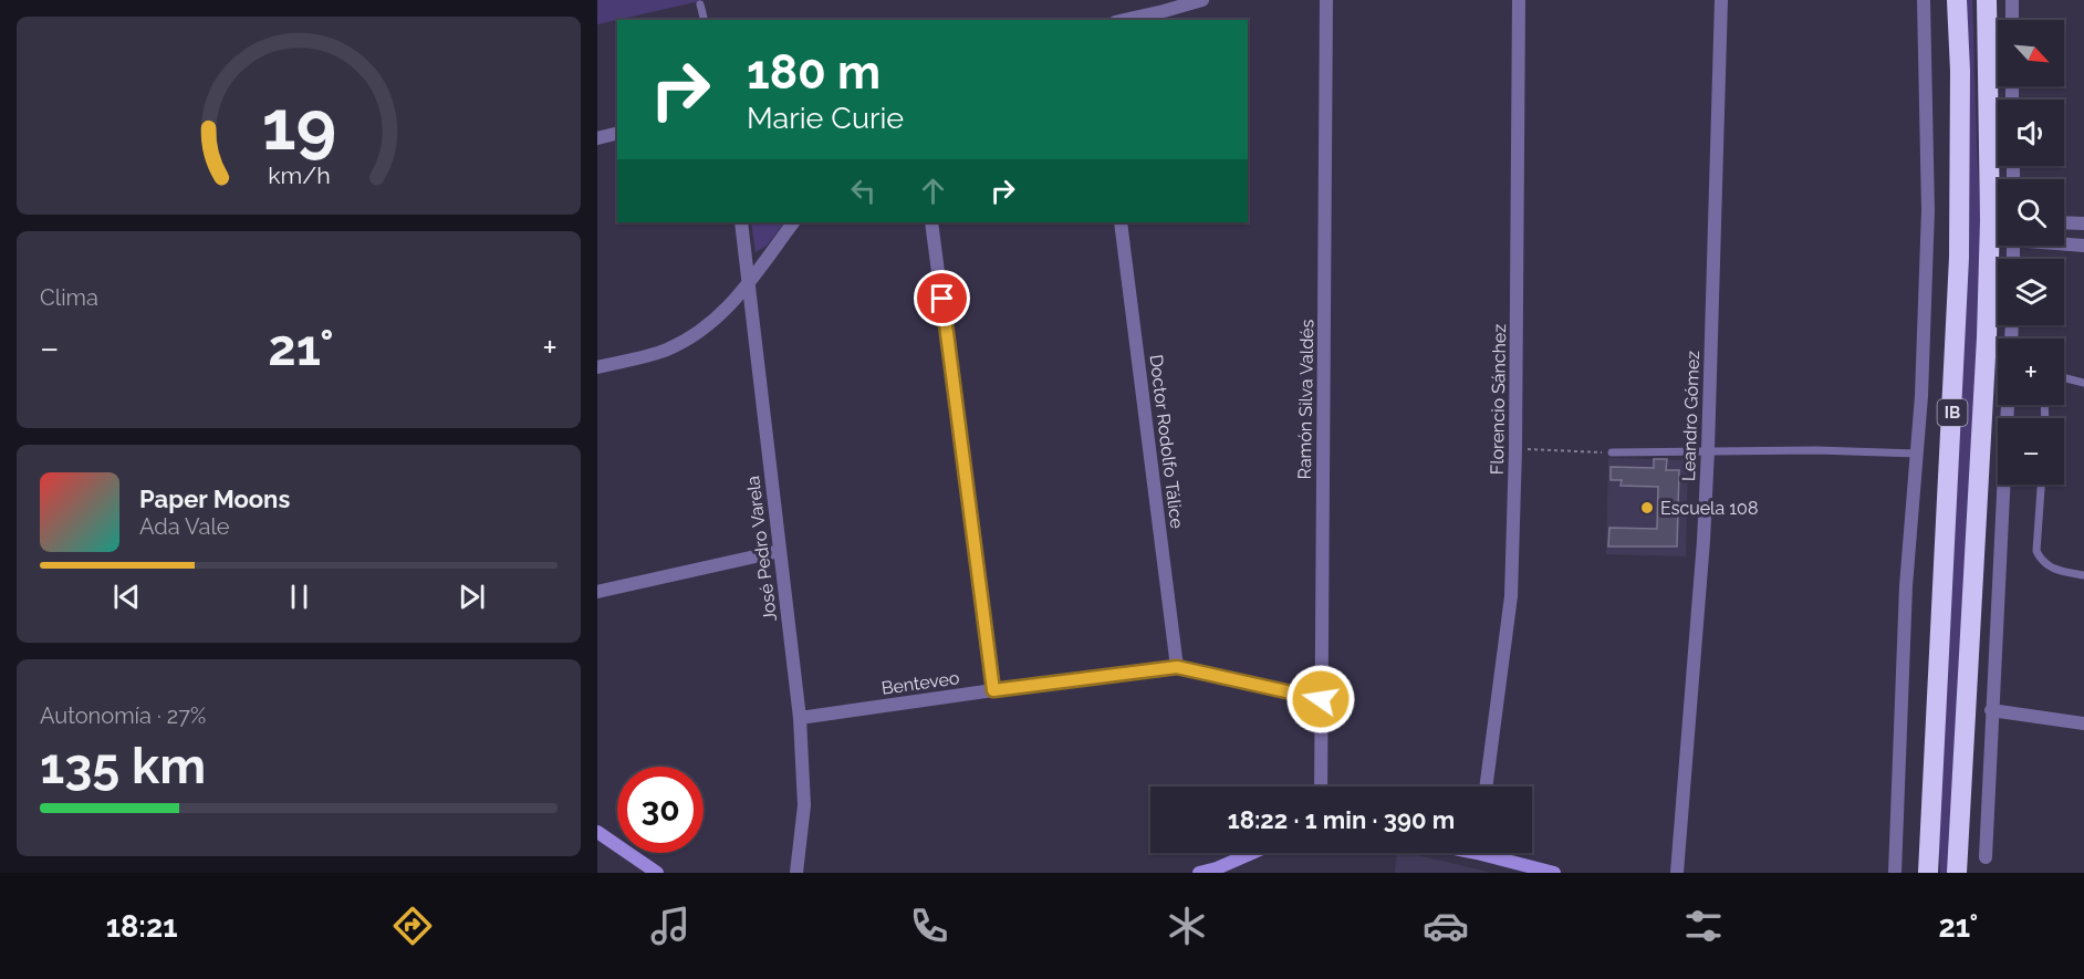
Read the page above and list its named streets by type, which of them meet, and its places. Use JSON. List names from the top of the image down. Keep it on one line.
{"streets":{"highway":["IB"],"street":["Ramón Silva Valdés","Florencio Sánchez","Leandro Gómez","Doctor Rodolfo Tálice","José Pedro Varela","Benteveo"]},"crossings":[["Ramón Silva Valdés","Benteveo"],["Doctor Rodolfo Tálice","Benteveo"],["José Pedro Varela","Benteveo"]],"places":["Escuela 108"],"north":"bottom right","page":{"map_buttons":["+","−"],"turn":["180 m","Marie Curie"],"tile":["Clima",["Autonomía · 27%","135 km"]],"heat":["−","21°","+"],"song":["Paper Moons","Ada Vale"],"limit":"30","trip":"18:22 · 1 min · 390 m","tabs":["18:21","21°"],"gauge":["19","km/h"]}}
